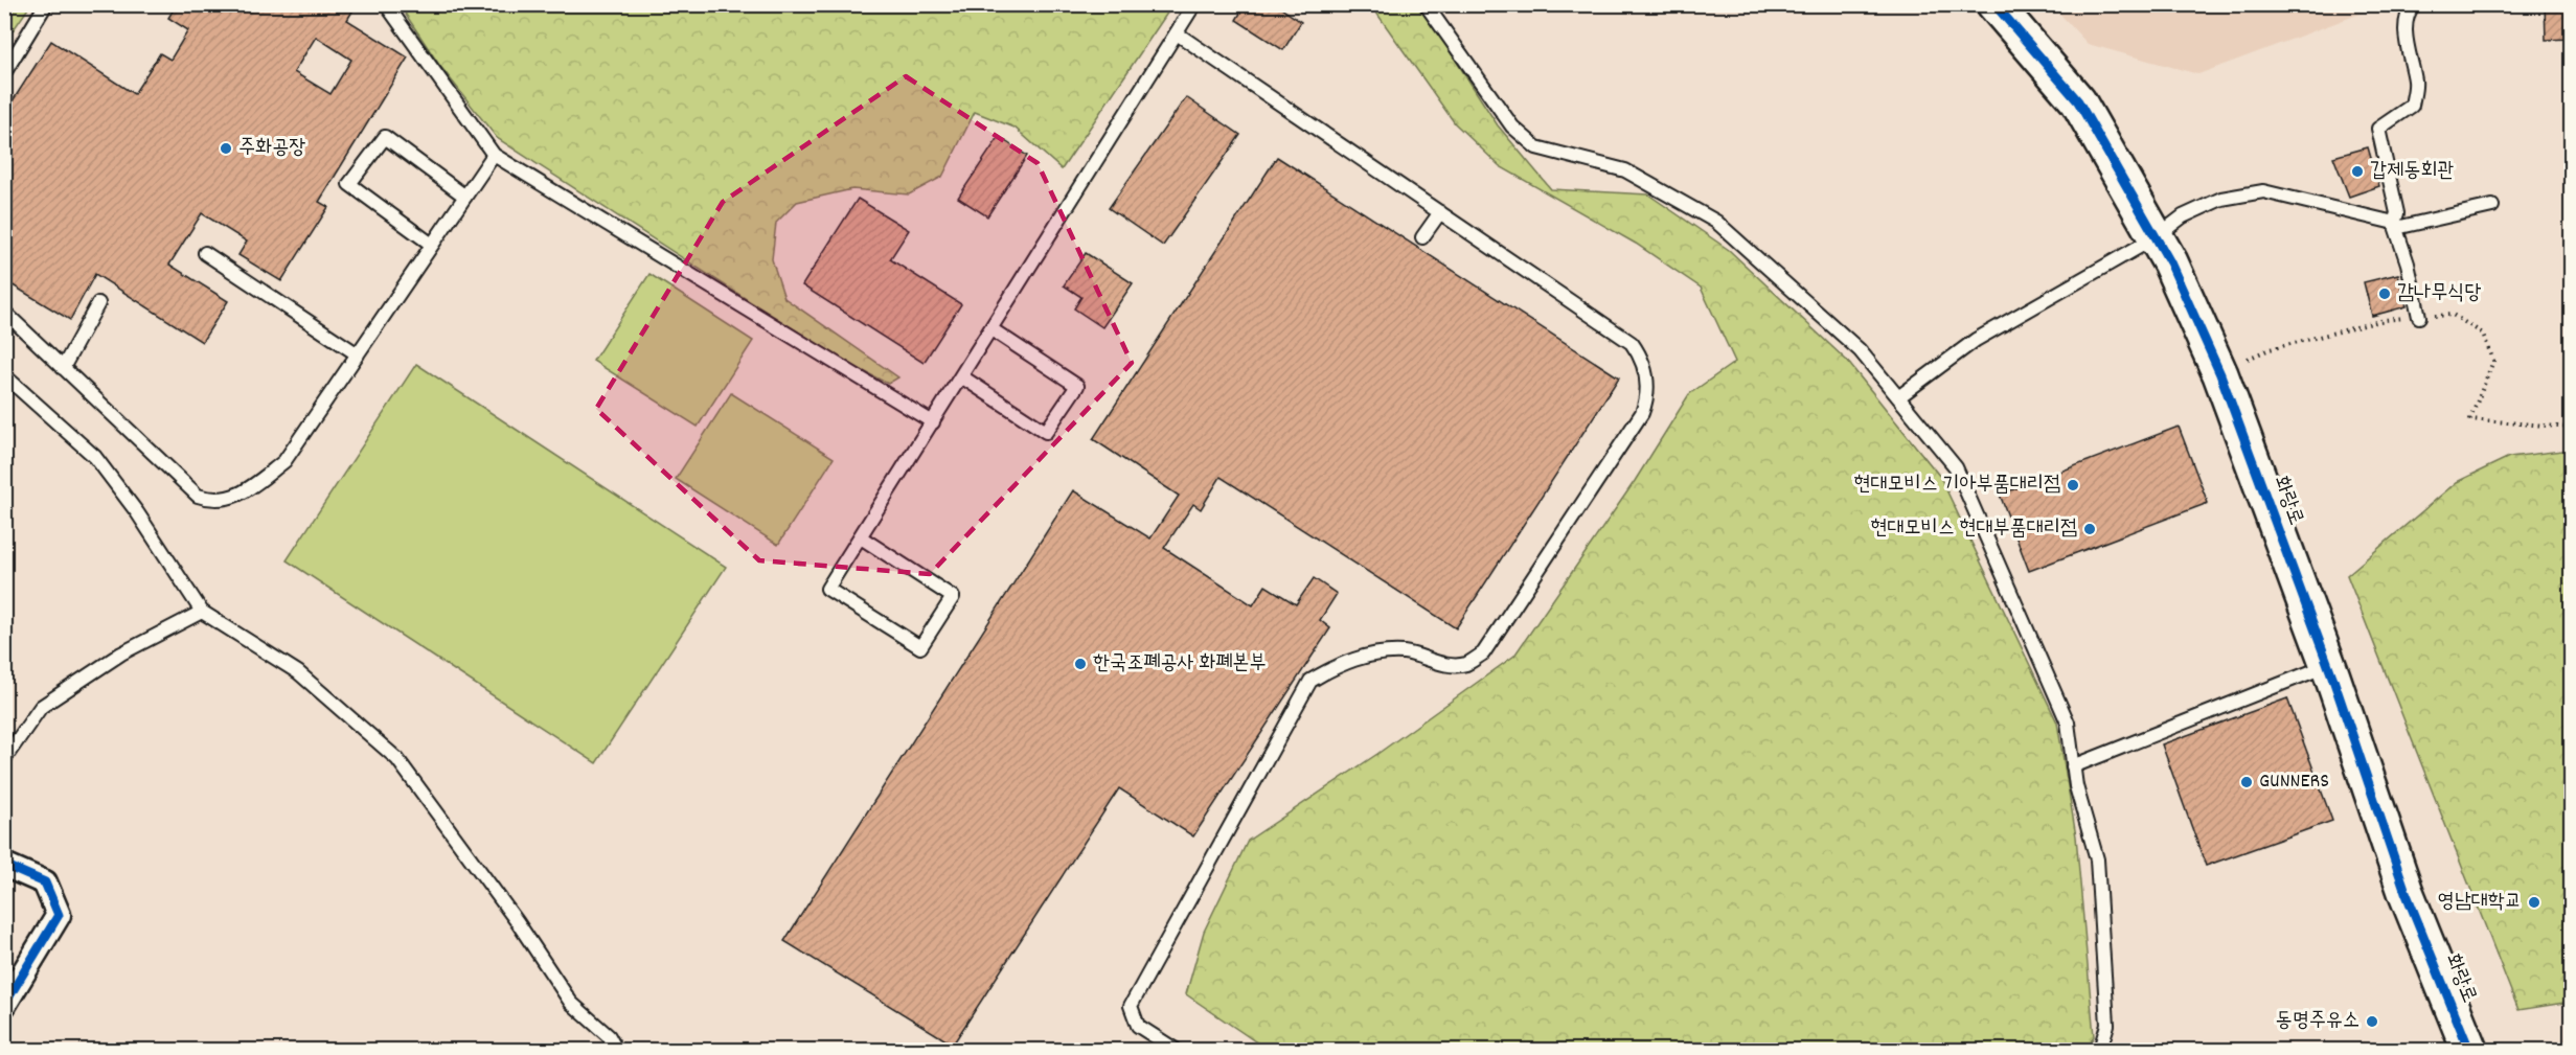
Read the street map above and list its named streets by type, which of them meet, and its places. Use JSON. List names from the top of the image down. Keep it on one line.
{"streets":{"street":["화랑로"]},"places":["주화공장","갑제동회관","감나무식당","현대모비스 기아부품대리점","현대모비스 현대부품대리점","한국조폐공사 화폐본부","GUNNERS","영남대학교","동명주유소"]}
